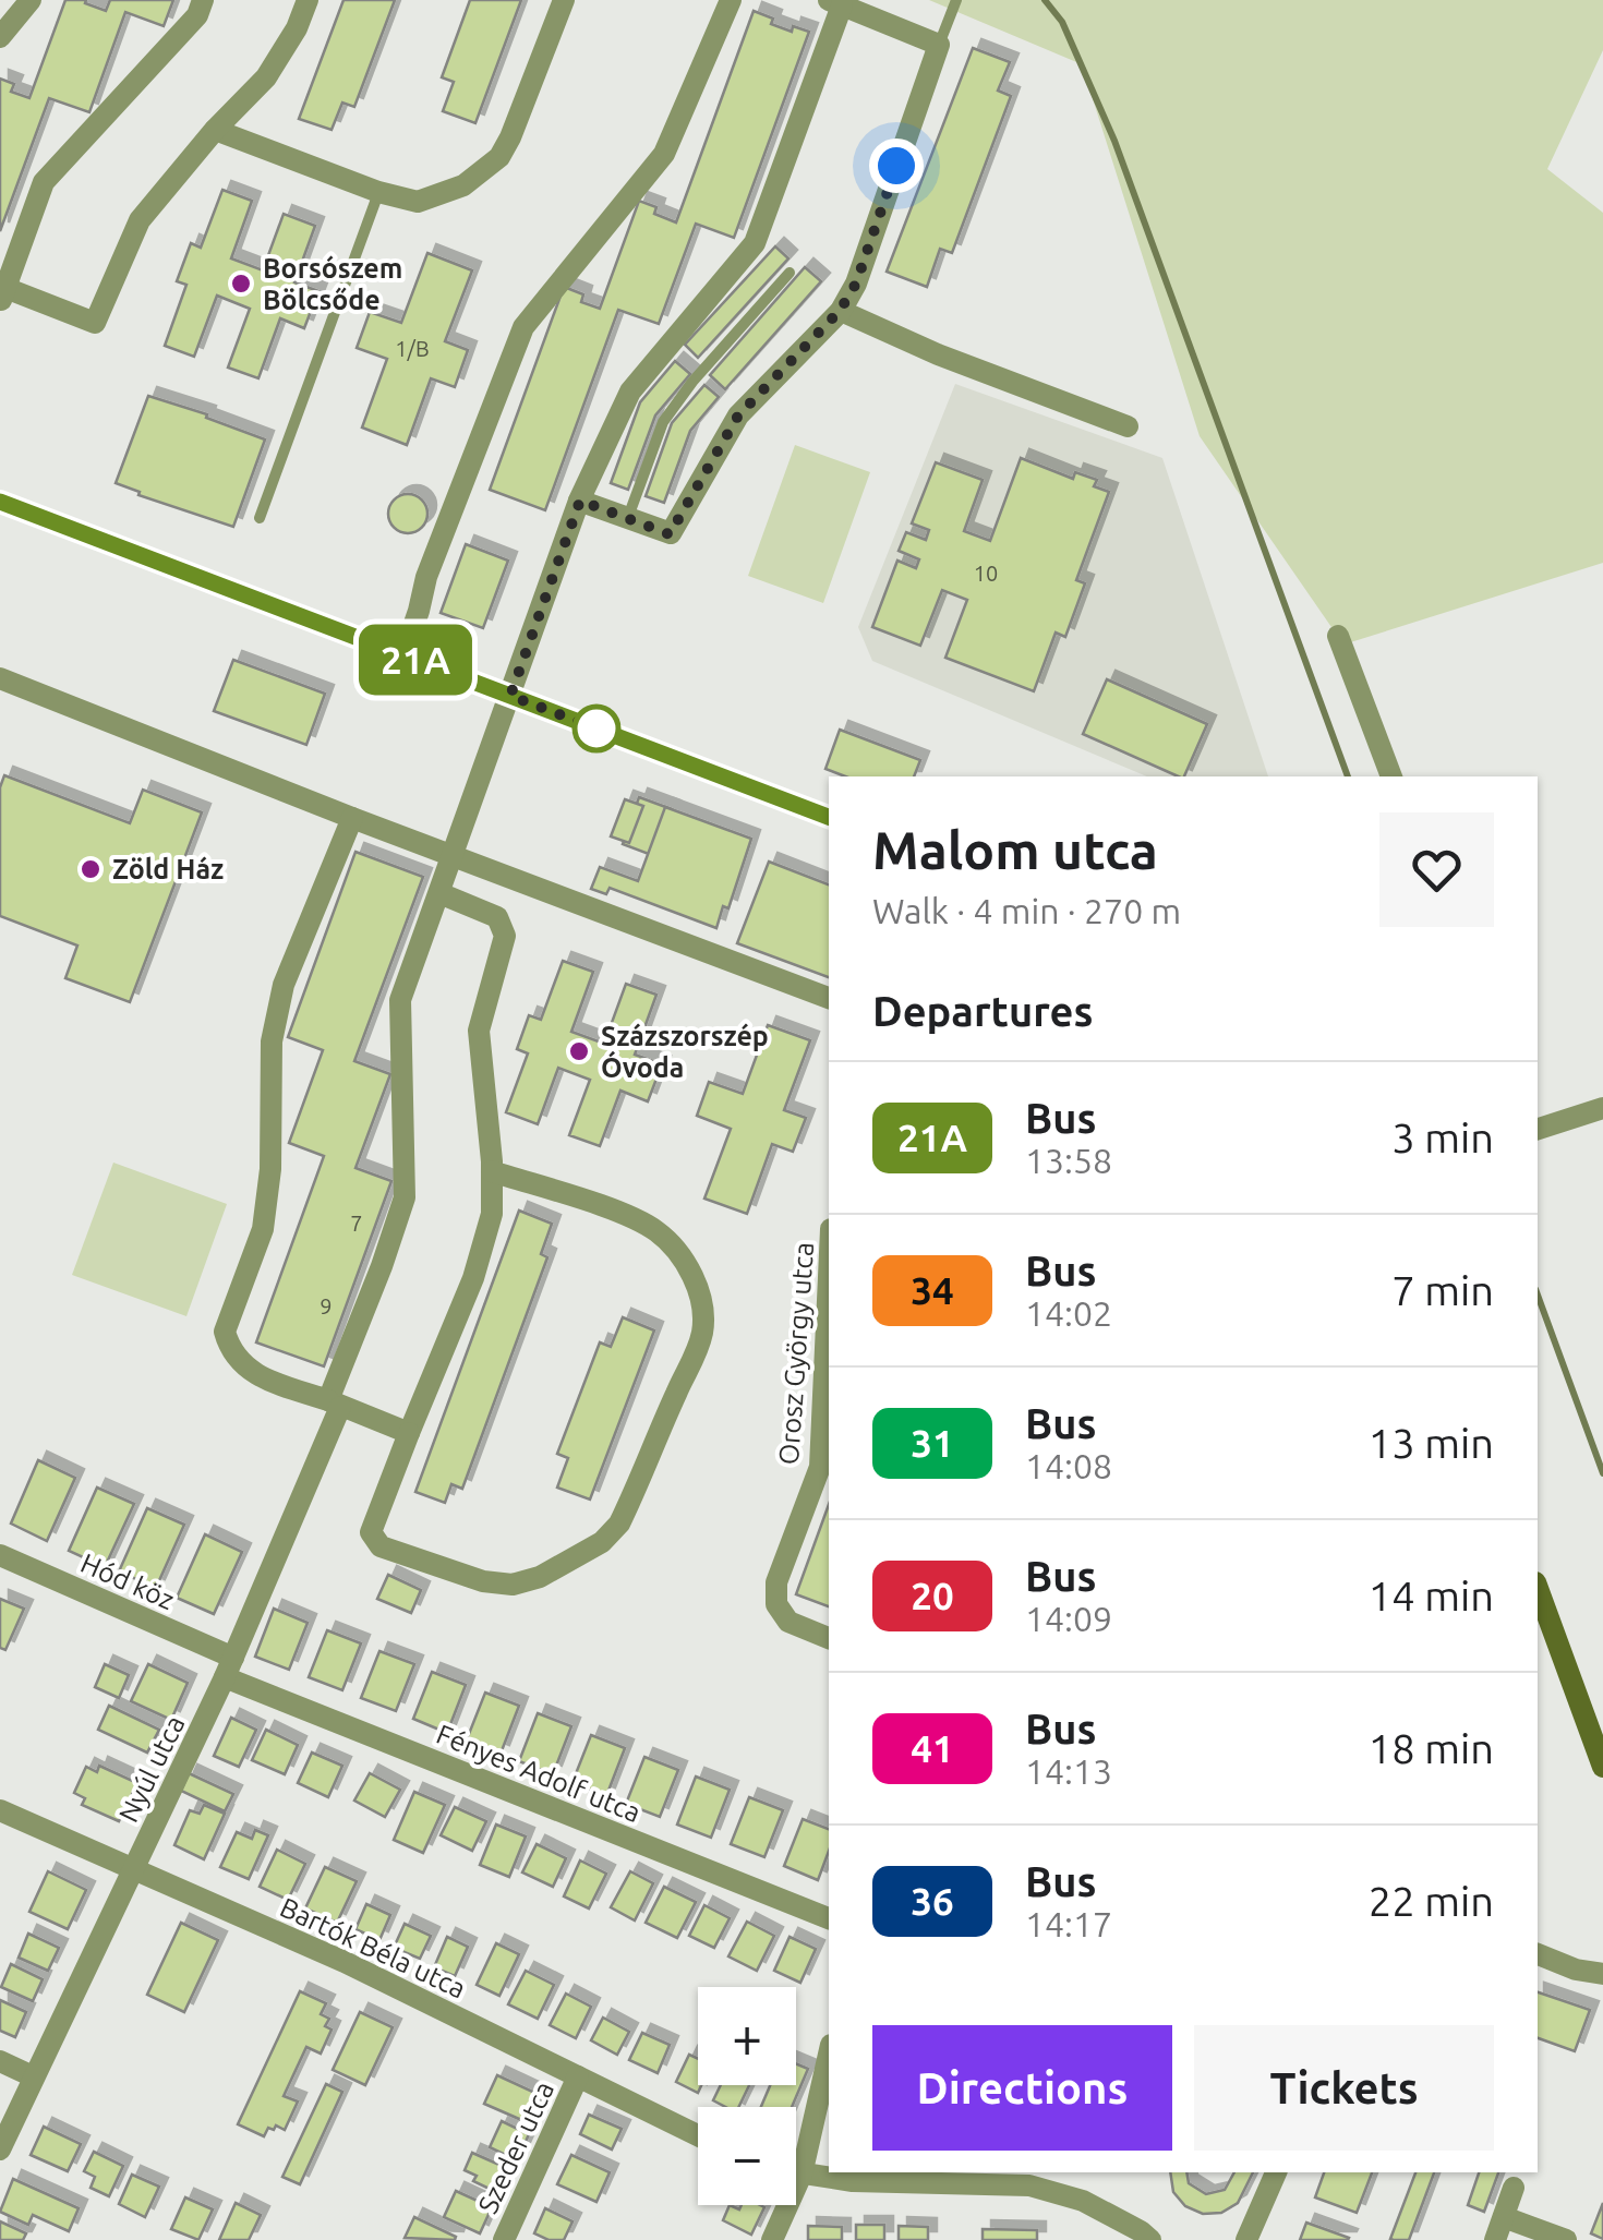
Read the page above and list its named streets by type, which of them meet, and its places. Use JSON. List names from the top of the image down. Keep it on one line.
{"streets":{"street":["Orosz György utca","Hód köz","Nyúl utca","Fényes Adolf utca","Bartók Béla utca","Szeder utca"]},"crossings":[["Hód köz","Nyúl utca"],["Hód köz","Fényes Adolf utca"],["Nyúl utca","Fényes Adolf utca"],["Nyúl utca","Bartók Béla utca"],["Bartók Béla utca","Szeder utca"]],"places":["Borsószem Bölcsőde","Zöld Ház","Százszorszép Óvoda"],"lines":["bus line 21A"],"house_numbers":["1/B","10","7","9"],"page":{"on_map":"21A","heading":[["Malom utca","Walk · 4 min · 270 m"],"Departures"],"list":[{"mark":"21A","name":"Bus","note":"13:58","value":"3 min"},{"mark":"34","name":"Bus","note":"14:02","value":"7 min"},{"mark":"31","name":"Bus","note":"14:08","value":"13 min"},{"mark":"20","name":"Bus","note":"14:09","value":"14 min"},{"mark":"41","name":"Bus","note":"14:13","value":"18 min"},{"mark":"36","name":"Bus","note":"14:17","value":"22 min"}],"map_buttons":["+","−"],"buttons":["Directions","Tickets"]}}
